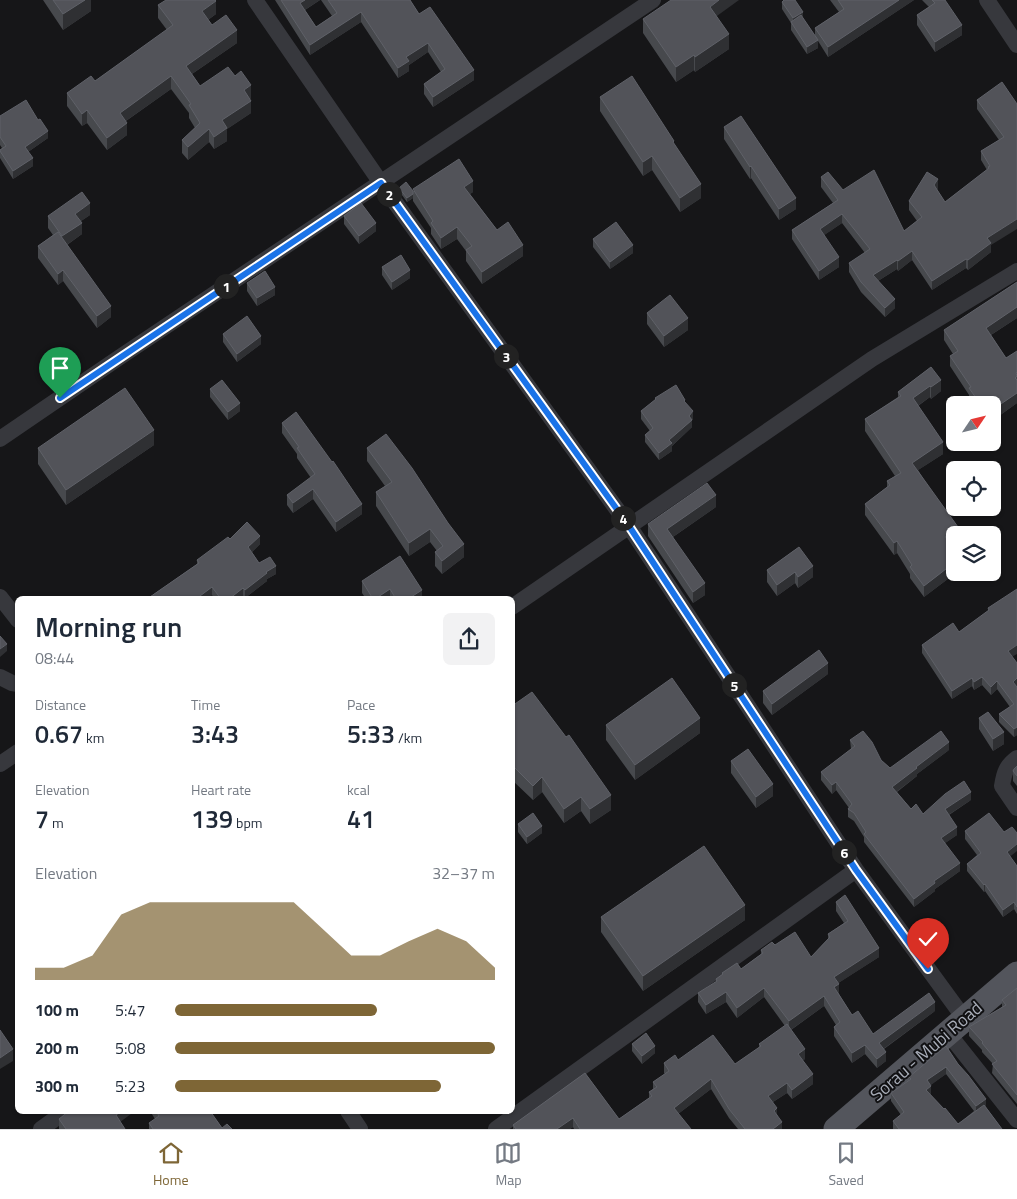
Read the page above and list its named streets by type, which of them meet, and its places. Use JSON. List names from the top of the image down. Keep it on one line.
{"streets":{"main road":["Sorau - Mubi Road"]},"north":"top right","page":{"pins":["2","1","3","4","5","6"],"heading":["Morning run","08:44"],"stats":[["Distance","0.67 km"],["Time","3:43"],["Pace","5:33 /km"],["Elevation","7 m"],["Heart rate","139 bpm"],["kcal","41"]],"chart":["Elevation","32–37 m"],"list":[{"name":"100 m","note":"5:47"},{"name":"200 m","note":"5:08"},{"name":"300 m","note":"5:23"}],"tabs":["Home","Map","Saved"]}}
